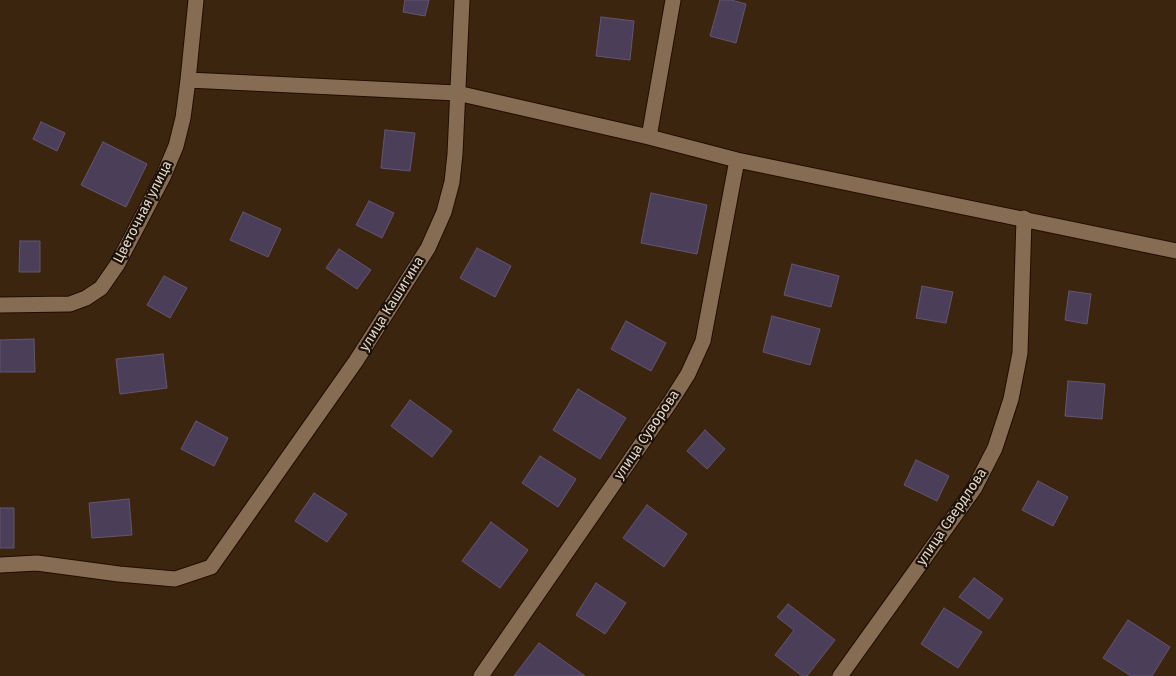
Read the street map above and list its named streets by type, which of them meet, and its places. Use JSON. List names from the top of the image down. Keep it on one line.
{"streets":{"street":["Цветочная улица","улица Кашигина","улица Суворова","улица Свердлова"]}}
